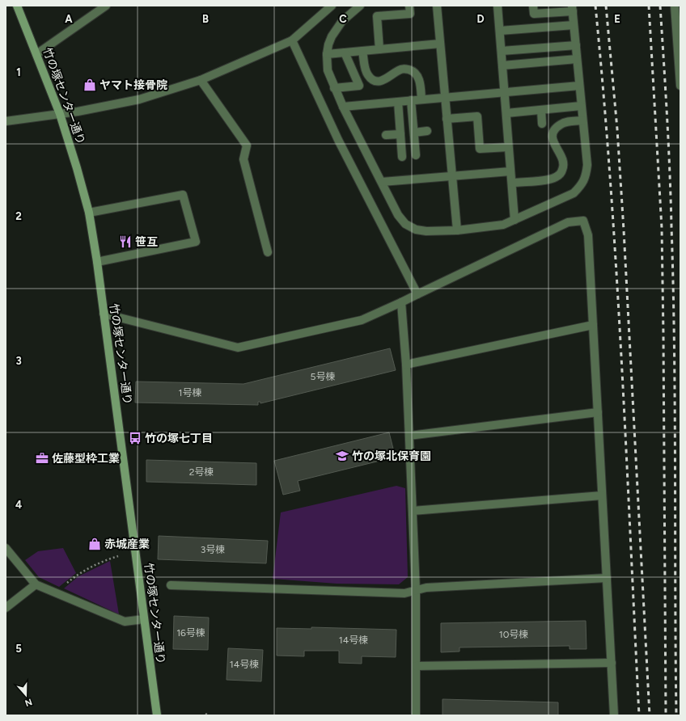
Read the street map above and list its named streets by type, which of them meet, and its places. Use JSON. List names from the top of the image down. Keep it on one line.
{"streets":{"street":["竹の塚センター通り"]},"places":{"shop":["ヤマト接骨院","赤城産業"],"restaurant":["笹互"],"bus stop":["竹の塚七丁目"],"school or university":["竹の塚北保育園"],"office":["佐藤型枠工業"]},"house_numbers":["5号棟","1号棟","2号棟","3号棟","16号棟","10号棟","14号棟","14号棟"],"north":"bottom","grid":{"columns":["A","B","C","D","E"],"rows":["1","2","3","4","5"]}}
